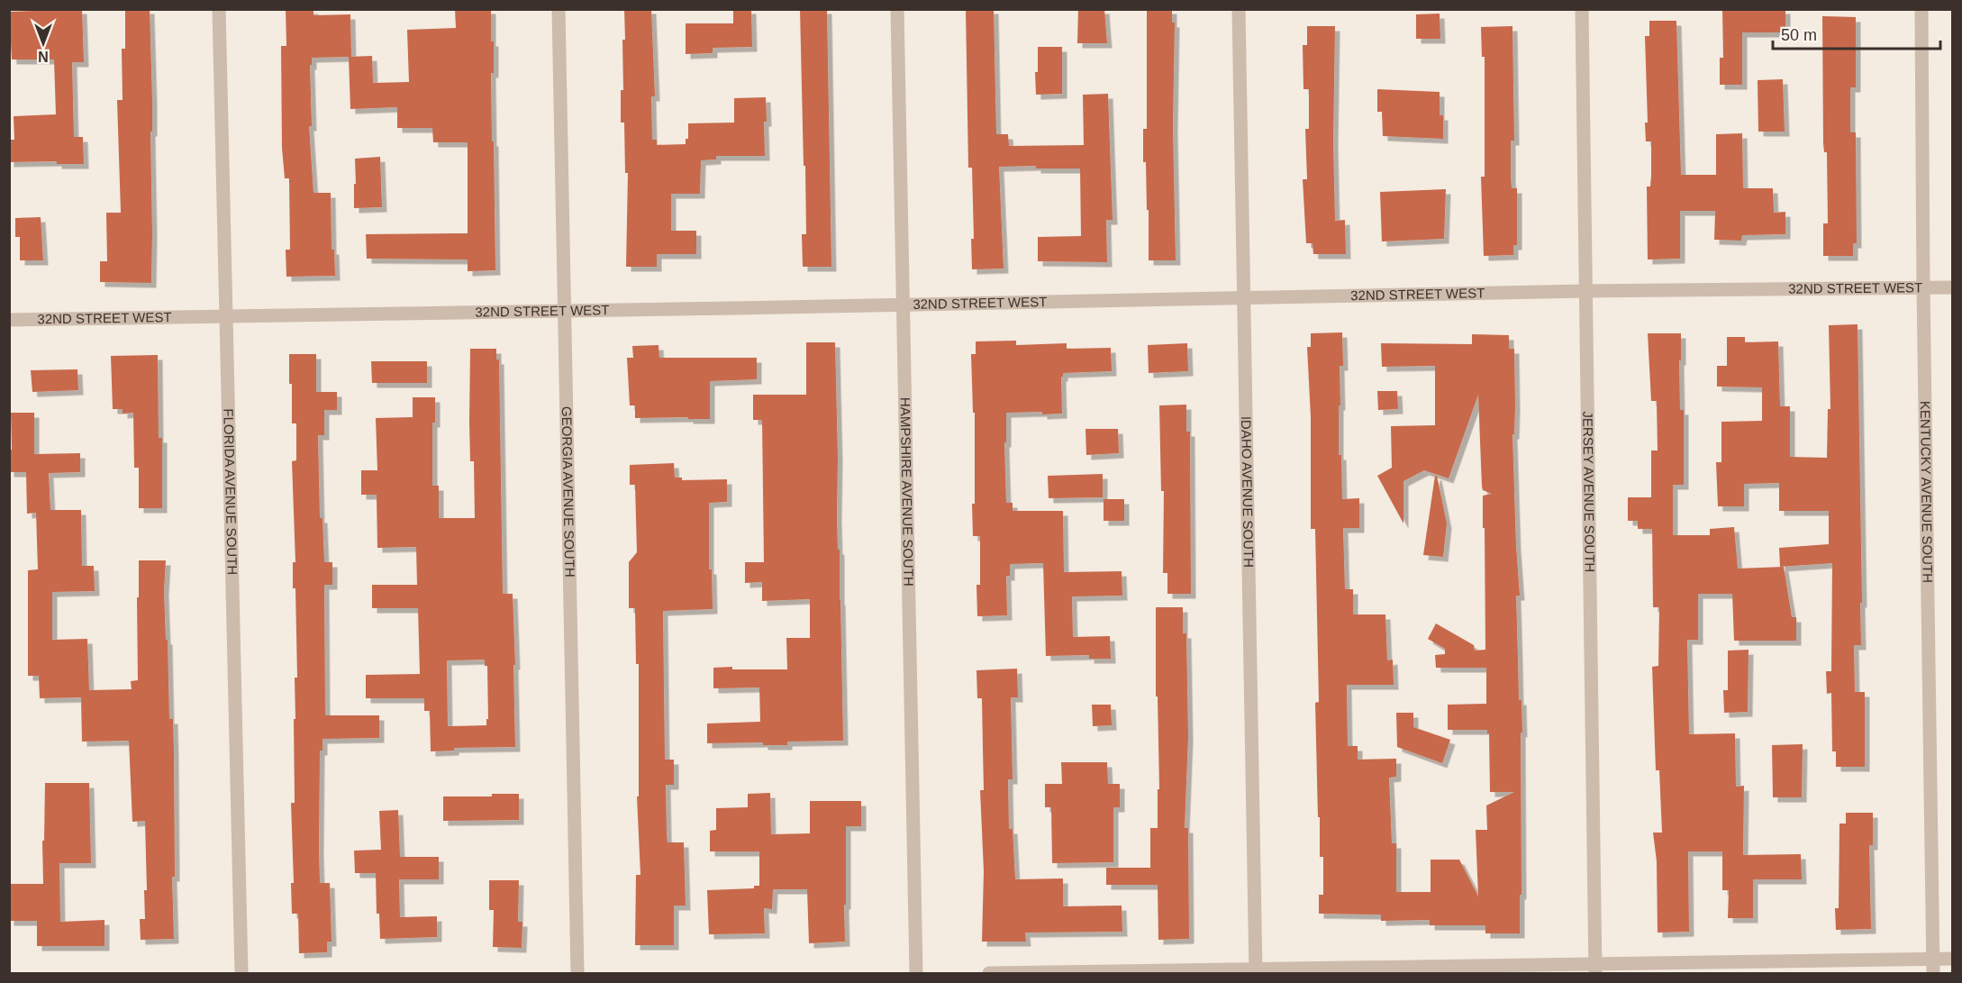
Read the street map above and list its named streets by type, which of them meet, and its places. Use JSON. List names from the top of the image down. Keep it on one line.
{"streets":{"street":["32ND STREET WEST","FLORIDA AVENUE SOUTH","HAMPSHIRE AVENUE SOUTH","JERSEY AVENUE SOUTH","GEORGIA AVENUE SOUTH","IDAHO AVENUE SOUTH","KENTUCKY AVENUE SOUTH"]},"crossings":[["32ND STREET WEST","FLORIDA AVENUE SOUTH"],["32ND STREET WEST","HAMPSHIRE AVENUE SOUTH"],["32ND STREET WEST","JERSEY AVENUE SOUTH"],["32ND STREET WEST","GEORGIA AVENUE SOUTH"],["32ND STREET WEST","IDAHO AVENUE SOUTH"],["32ND STREET WEST","KENTUCKY AVENUE SOUTH"]],"scale_bar":"50 m","north":"bottom"}
